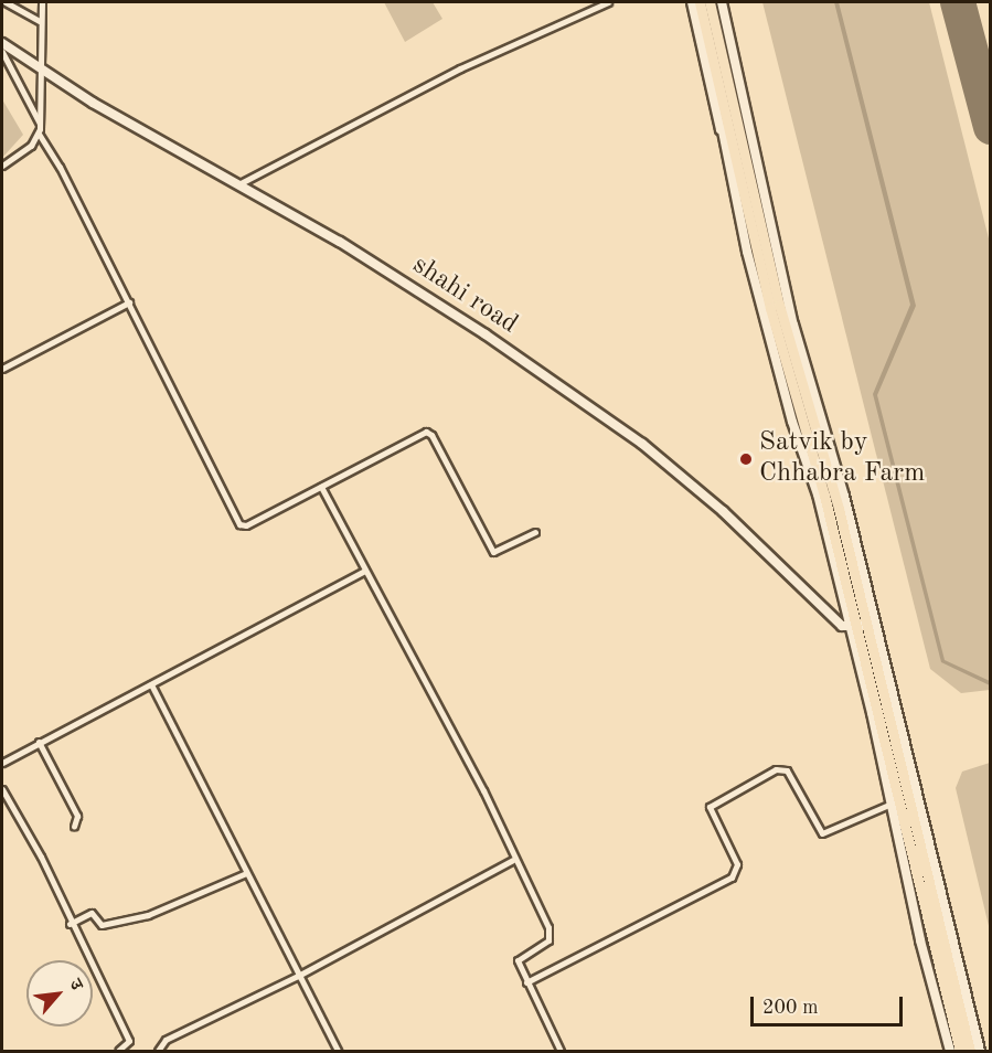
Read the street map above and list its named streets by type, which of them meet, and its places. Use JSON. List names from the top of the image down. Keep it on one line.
{"streets":{"street":["shahi road"]},"places":["Satvik by Chhabra Farm"],"scale_bar":"200 m","north":"top right"}
